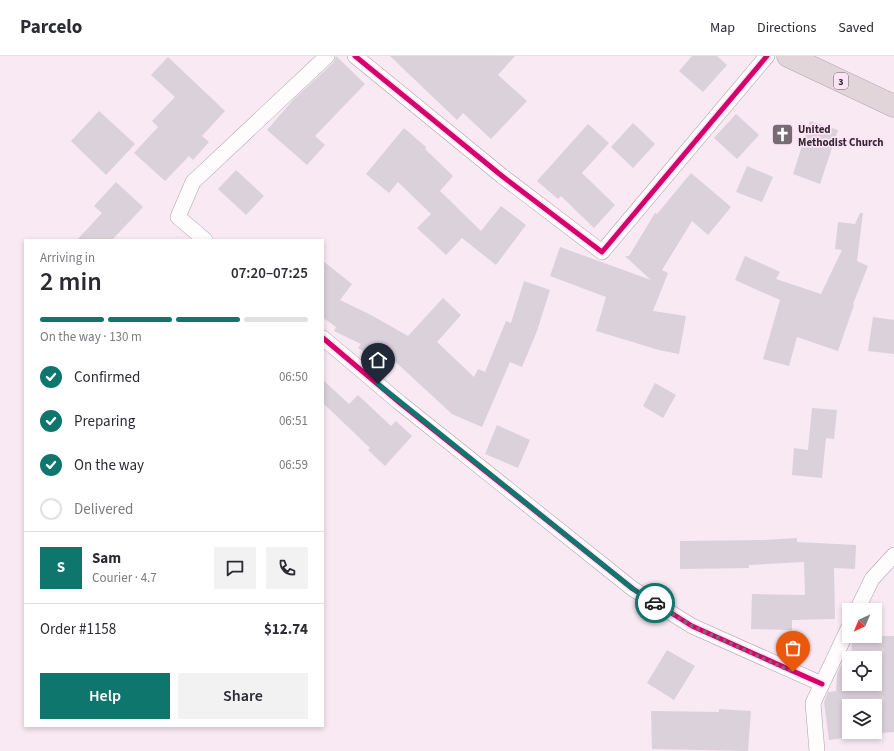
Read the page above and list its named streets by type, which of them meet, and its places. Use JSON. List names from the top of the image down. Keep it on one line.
{"streets":{"highway":["3"]},"places":{"church":["United Methodist Church"]},"north":"bottom left","page":{"header":"Parcelo","nav":["Map","Directions","Saved"],"heading":["2 min","Arriving in","07:20–07:25"],"panel":["Sam","Courier · 4.7","Order #1158","$12.74"],"bar":"On the way · 130 m","list":[["Confirmed","06:50"],["Preparing","06:51"],["On the way","06:59"],"Delivered"],"round":"S","buttons":["Help","Share"]}}
